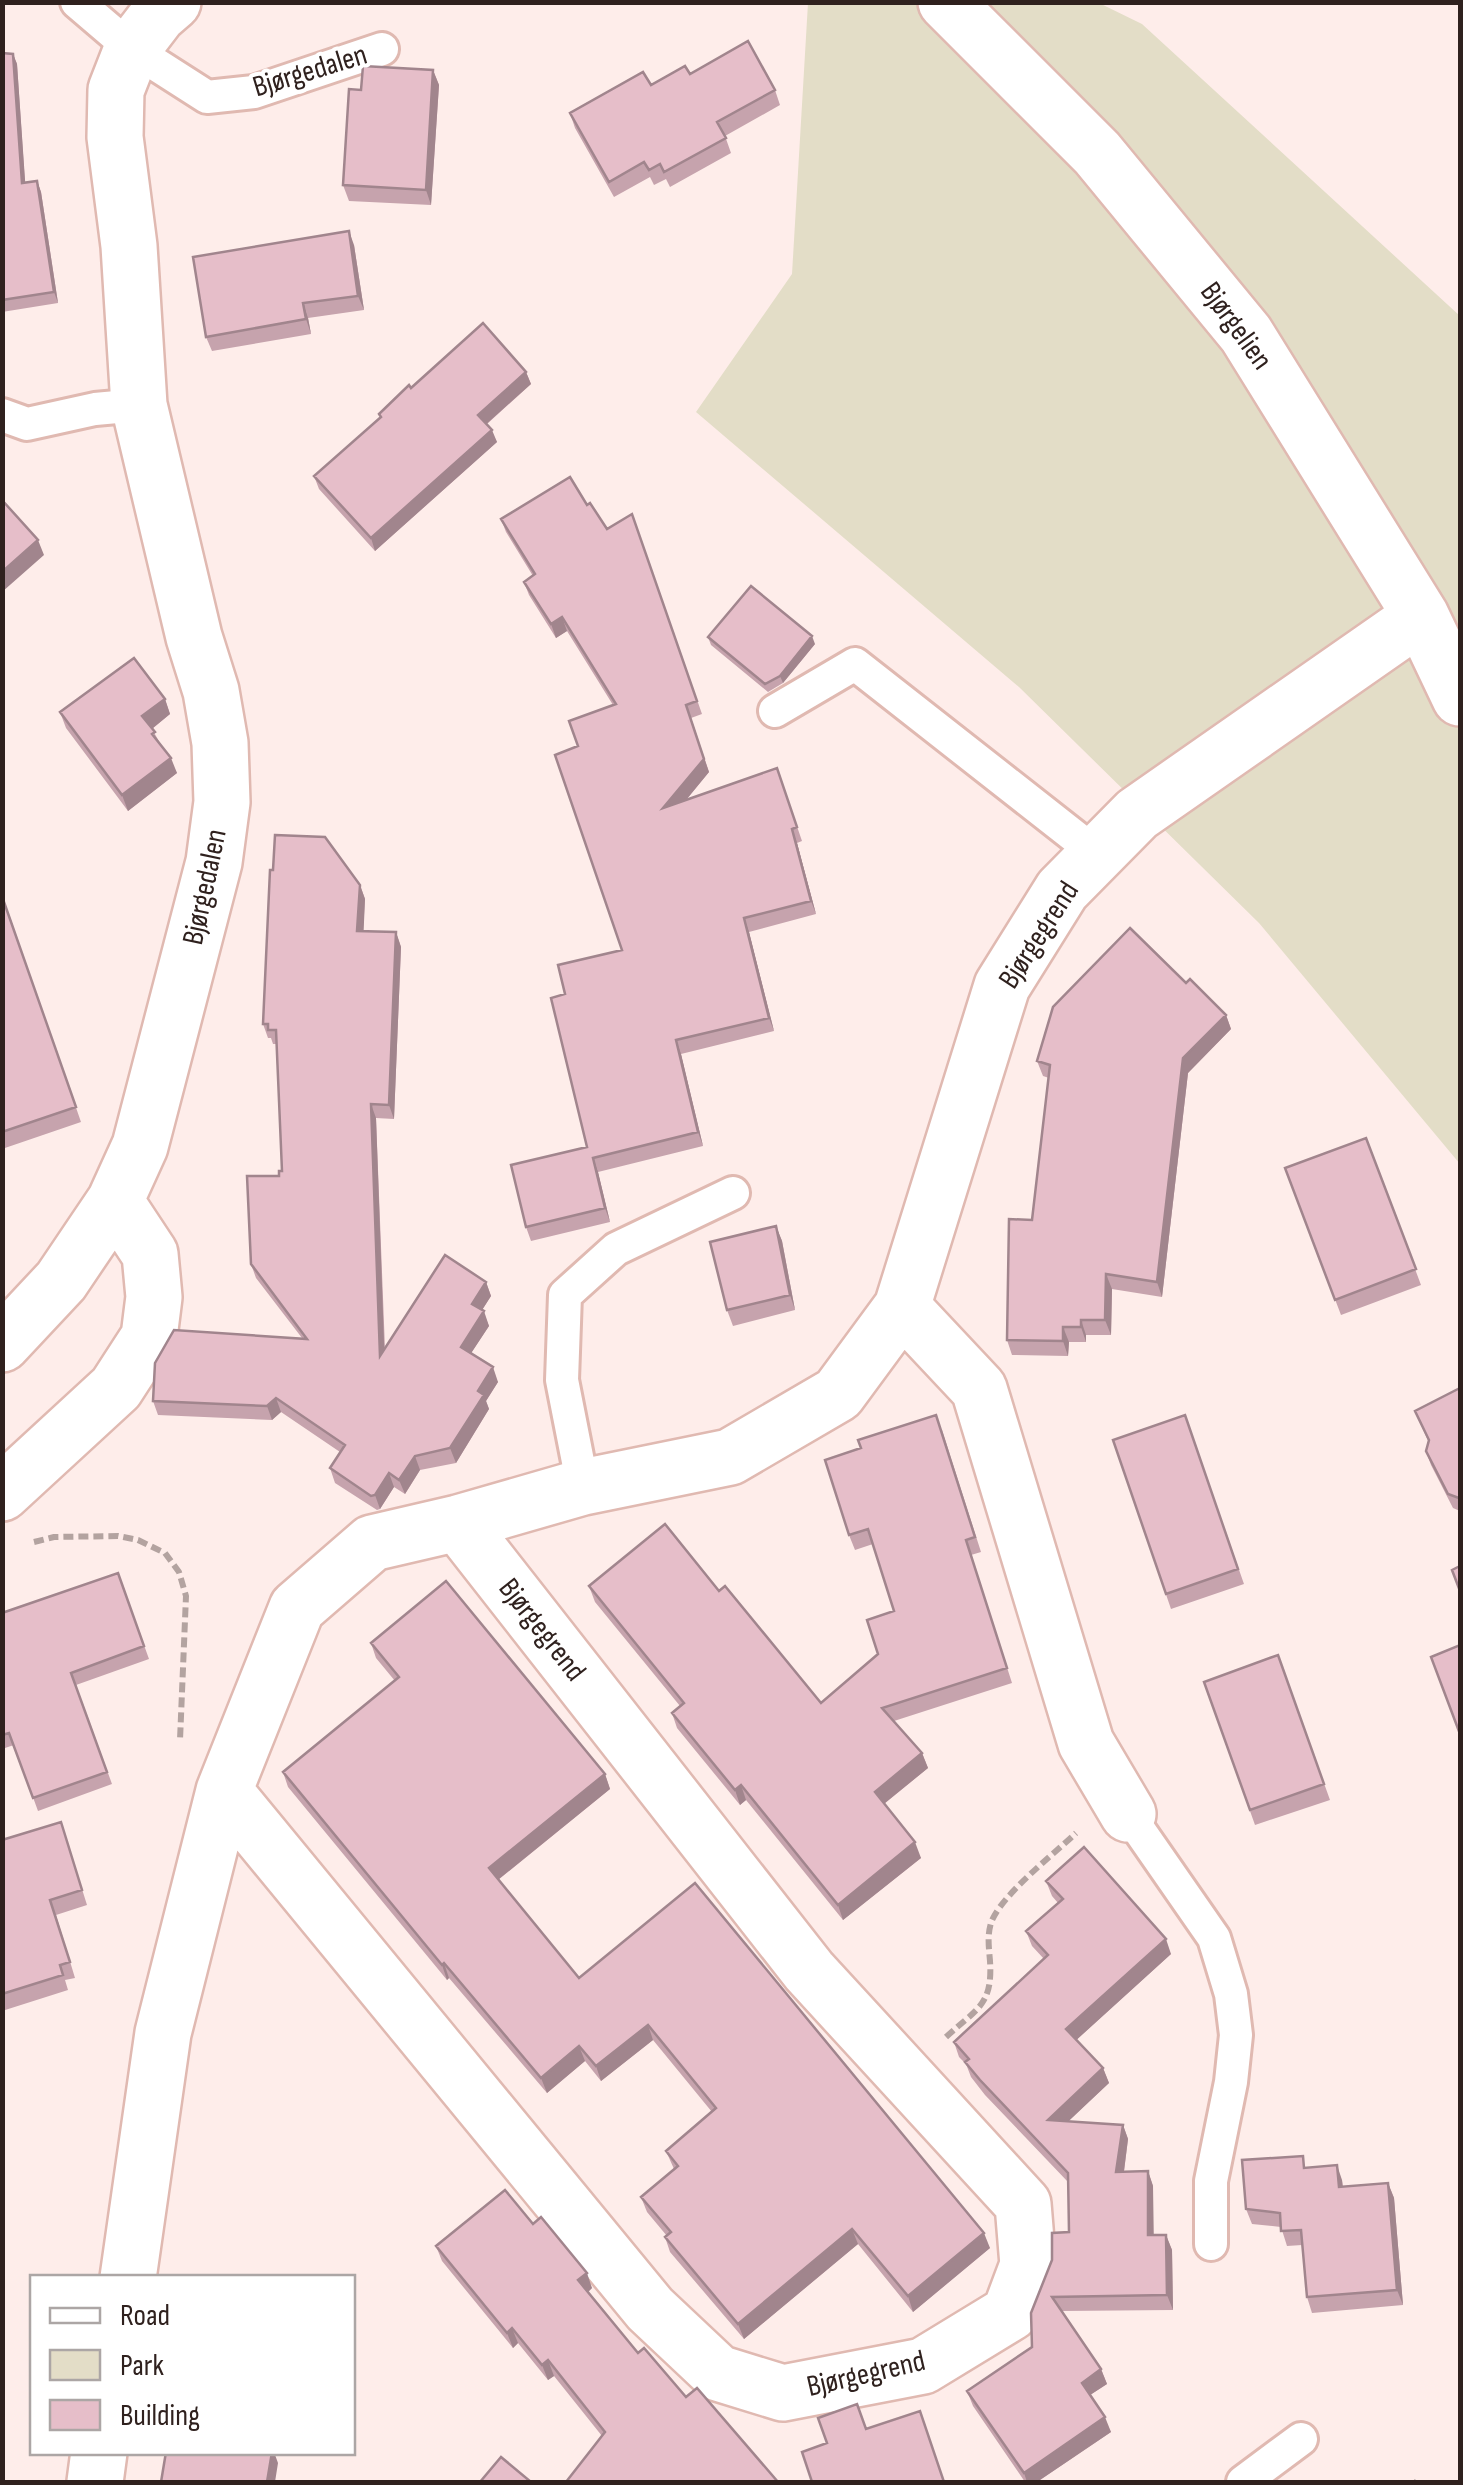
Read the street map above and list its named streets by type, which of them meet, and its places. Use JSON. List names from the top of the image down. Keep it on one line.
{"streets":{"street":["Bjørgedalen","Bjørgelien","Bjørgegrend"]},"crossings":[["Bjørgelien","Bjørgegrend"]],"legend":["Road","Park","Building"]}
